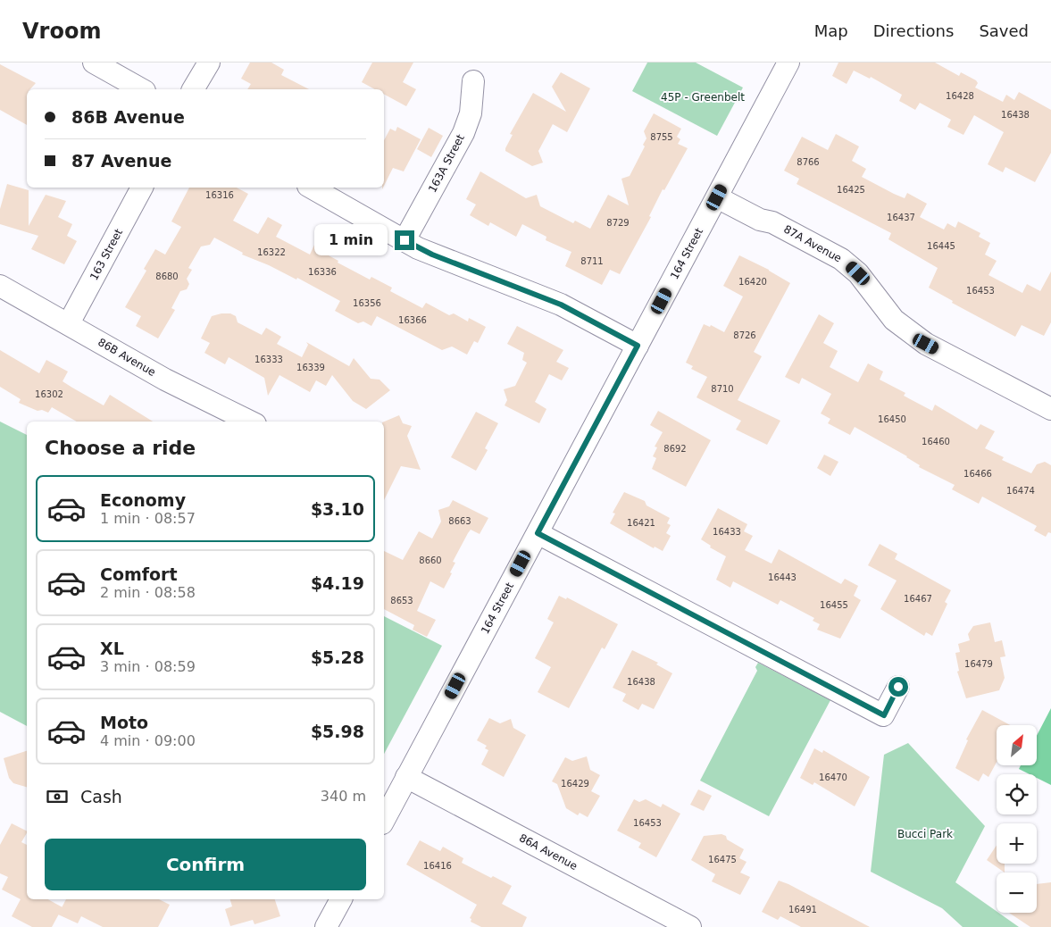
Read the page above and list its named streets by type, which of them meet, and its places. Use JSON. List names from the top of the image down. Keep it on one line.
{"streets":{"street":["163A Street","87A Avenue","164 Street","163 Street","86B Avenue","86A Avenue"]},"crossings":[["87A Avenue","164 Street"],["164 Street","86A Avenue"],["163 Street","86B Avenue"]],"parks":["45P - Greenbelt","Bucci Park"],"house_numbers":["16428","16438","8755","8766","16425","16316","16437","8729","16445","16322","8711","16336","8680","16420","16453","16356","16366","8726","16333","16339","8710","16302","16450","16460","8692","16466","16474","8663","16421","16433","8660","16443","16467","8653","16455","16479","16438","16470","16429","16453","16475","16416","16491"],"north":"top right","page":{"header":"Vroom","nav":["Map","Directions","Saved"],"banner":["86B Avenue","87 Avenue"],"bubble":"1 min","heading":"Choose a ride","list":[{"name":"Economy","note":"1 min · 08:57","value":"$3.10"},{"name":"Comfort","note":"2 min · 08:58","value":"$4.19"},{"name":"XL","note":"3 min · 08:59","value":"$5.28"},{"name":"Moto","note":"4 min · 09:00","value":"$5.98"}],"map_buttons":["+","−"],"pay":["Cash","340 m"],"buttons":"Confirm"}}
